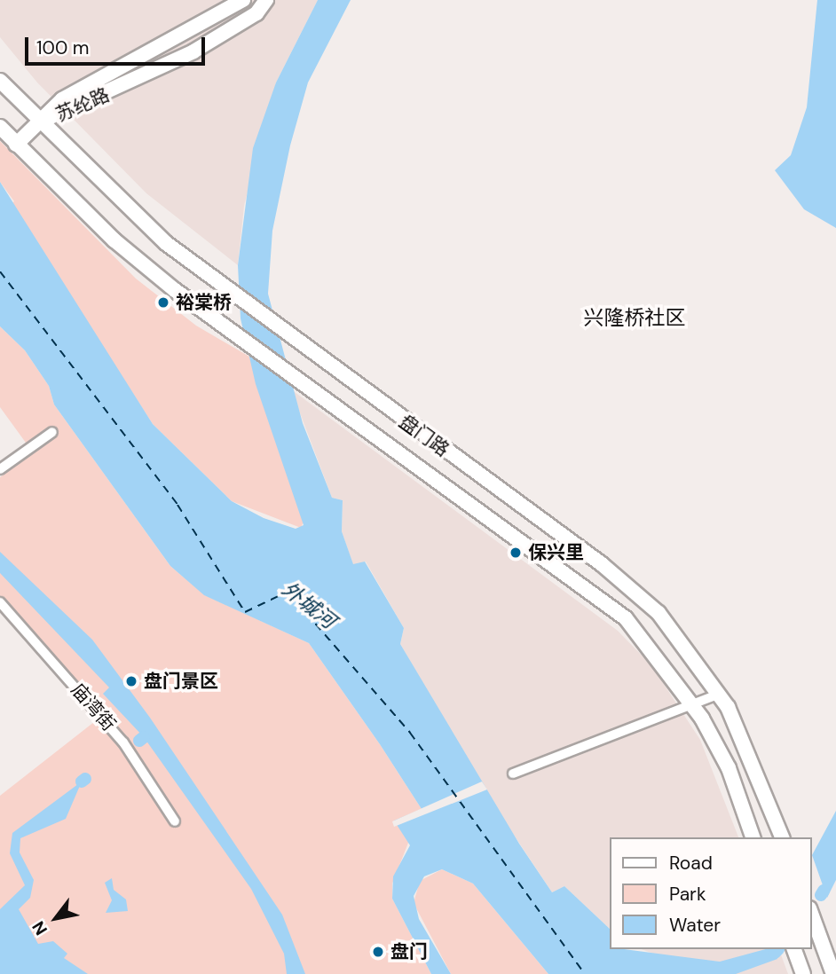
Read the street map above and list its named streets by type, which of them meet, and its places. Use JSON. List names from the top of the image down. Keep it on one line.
{"streets":{"main road":["苏纶路","盘门路"],"street":["庙湾街"]},"crossings":[["苏纶路","盘门路"]],"districts":["兴隆桥社区"],"water":["外城河"],"places":["裕棠桥","保兴里","盘门景区","盘门"],"legend":["Road","Park","Water"],"scale_bar":"100 m","north":"bottom left"}
